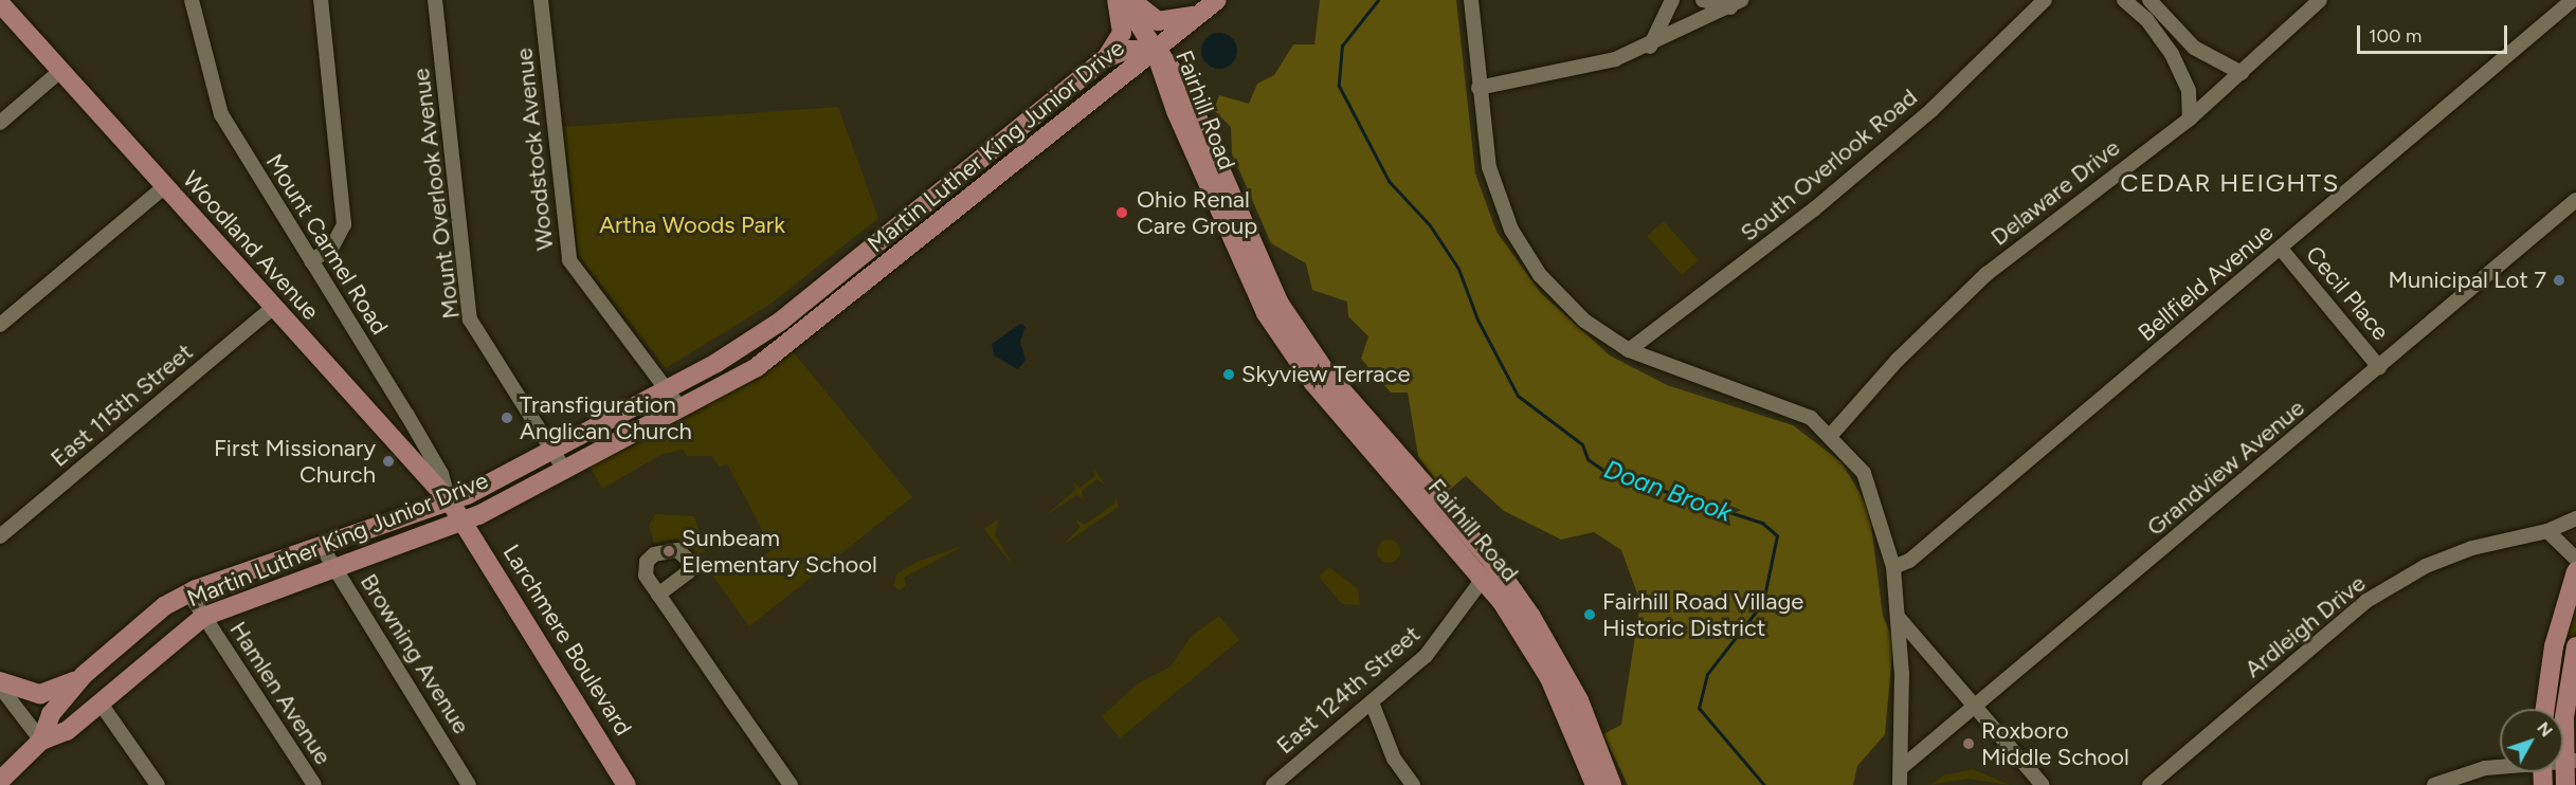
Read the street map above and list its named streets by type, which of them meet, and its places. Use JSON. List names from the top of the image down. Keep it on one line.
{"streets":{"main road":["Fairhill Road","Martin Luther King Junior Drive","Woodland Avenue","Larchmere Boulevard"],"street":["Woodstock Avenue","South Overlook Road","Delaware Drive","Mount Overlook Avenue","Mount Carmel Road","Bellfield Avenue","Cecil Place","East 115th Street","Grandview Avenue","Ardleigh Drive","Browning Avenue","East 124th Street","Hamlen Avenue"]},"crossings":[["Fairhill Road","Martin Luther King Junior Drive"],["Fairhill Road","East 124th Street"],["Martin Luther King Junior Drive","Woodstock Avenue"],["Martin Luther King Junior Drive","Mount Overlook Avenue"],["Martin Luther King Junior Drive","Mount Carmel Road"],["Martin Luther King Junior Drive","Woodland Avenue"],["Martin Luther King Junior Drive","Larchmere Boulevard"],["Martin Luther King Junior Drive","Browning Avenue"],["Martin Luther King Junior Drive","Hamlen Avenue"],["Mount Carmel Road","Woodland Avenue"],["Woodland Avenue","East 115th Street"],["Woodland Avenue","Larchmere Boulevard"],["Bellfield Avenue","Cecil Place"],["Cecil Place","Grandview Avenue"]],"districts":["CEDAR HEIGHTS"],"water":["Doan Brook"],"parks":["Artha Woods Park"],"places":["Ohio Renal Care Group","Municipal Lot 7","Skyview Terrace","Transfiguration Anglican Church","First Missionary Church","Sunbeam Elementary School","Fairhill Road Village Historic District","Roxboro Middle School"],"scale_bar":"100 m","north":"top right"}
